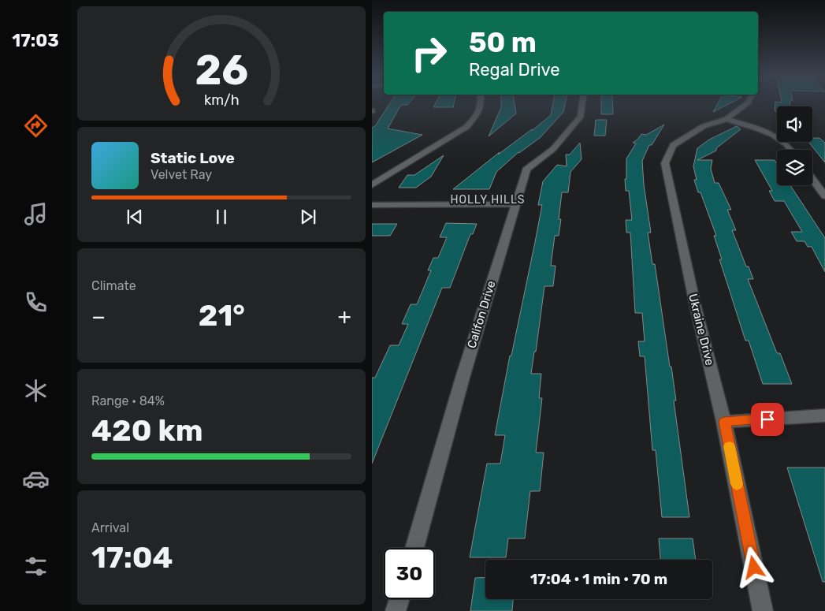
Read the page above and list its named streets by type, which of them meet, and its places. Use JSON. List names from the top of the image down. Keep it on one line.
{"streets":{"street":["Califon Drive","Ukraine Drive"]},"districts":["HOLLY HILLS"],"page":{"tabs":"17:03","turn":["50 m","Regal Drive"],"song":["Static Love","Velvet Ray"],"tile":["Climate",["Range · 84%","420 km"],["Arrival","17:04"]],"heat":["−","21°","+"],"limit":"30","trip":"17:04 · 1 min · 70 m","gauge":["26","km/h"]}}
